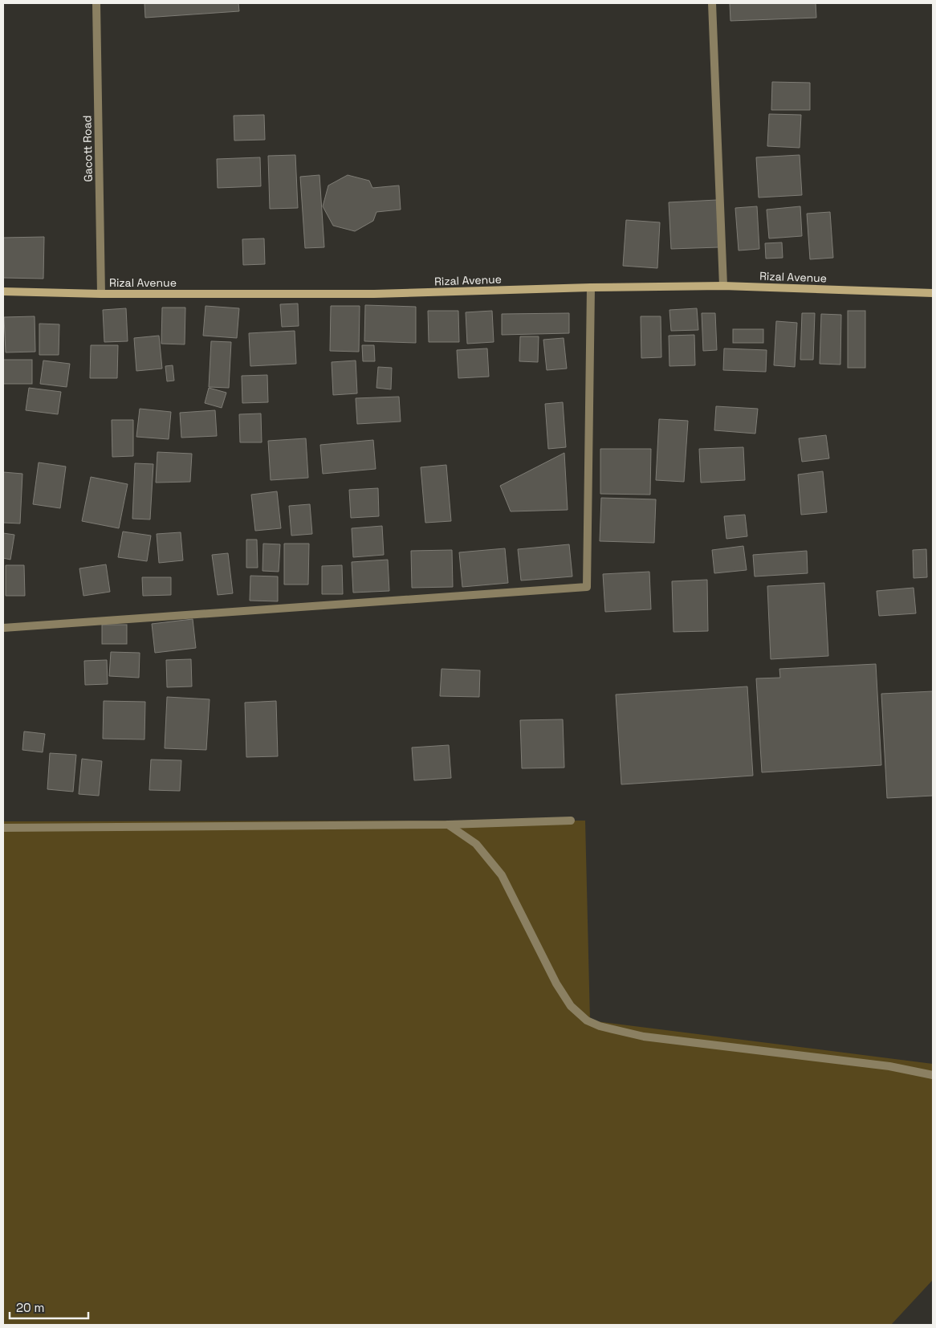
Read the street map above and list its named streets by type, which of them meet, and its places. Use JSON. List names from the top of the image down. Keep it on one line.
{"streets":{"street":["Gacott Road","Rizal Avenue"]},"crossings":[["Gacott Road","Rizal Avenue"]],"scale_bar":"20 m"}
